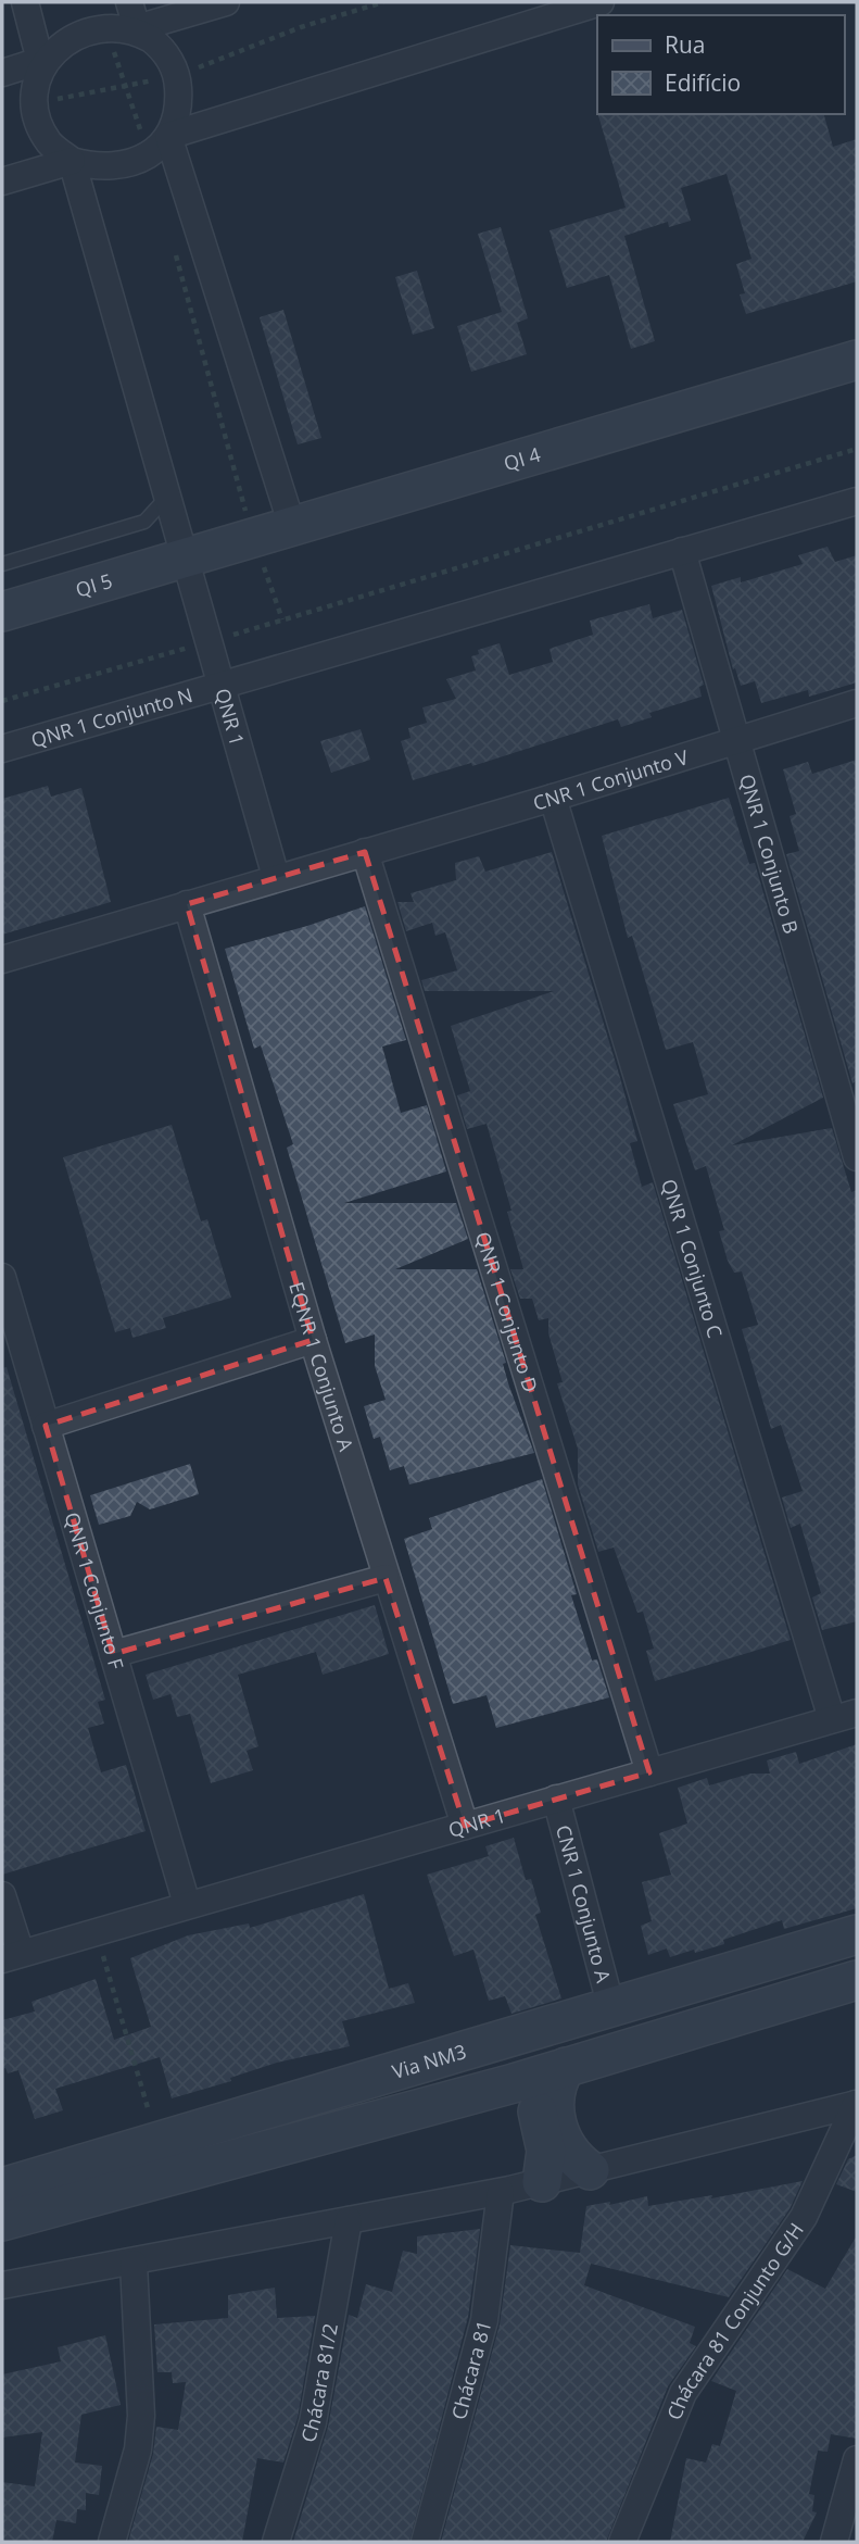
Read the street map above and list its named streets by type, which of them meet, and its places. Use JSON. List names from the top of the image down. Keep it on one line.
{"streets":{"main road":["QI 4","QI 5","Via NM3"],"street":["QNR 1 Conjunto N","QNR 1","CNR 1 Conjunto V","QNR 1 Conjunto B","QNR 1 Conjunto C","QNR 1 Conjunto D","EQNR 1 Conjunto A","QNR 1 Conjunto F","CNR 1 Conjunto A","Chácara 81 Conjunto G/H","Chácara 81","Chácara 81/2"]},"crossings":[["QI 4","QI 5"],["QI 4","QNR 1"],["QI 5","QNR 1"],["QNR 1 Conjunto N","QNR 1"],["QNR 1 Conjunto N","QNR 1 Conjunto B"],["QNR 1","QNR 1 Conjunto C"],["QNR 1","QNR 1 Conjunto D"],["QNR 1","EQNR 1 Conjunto A"],["QNR 1","QNR 1 Conjunto F"],["QNR 1","CNR 1 Conjunto A"],["CNR 1 Conjunto V","QNR 1 Conjunto B"],["CNR 1 Conjunto V","QNR 1 Conjunto C"],["CNR 1 Conjunto V","QNR 1 Conjunto D"],["CNR 1 Conjunto A","Via NM3"]],"legend":["Rua","Edifício"]}
